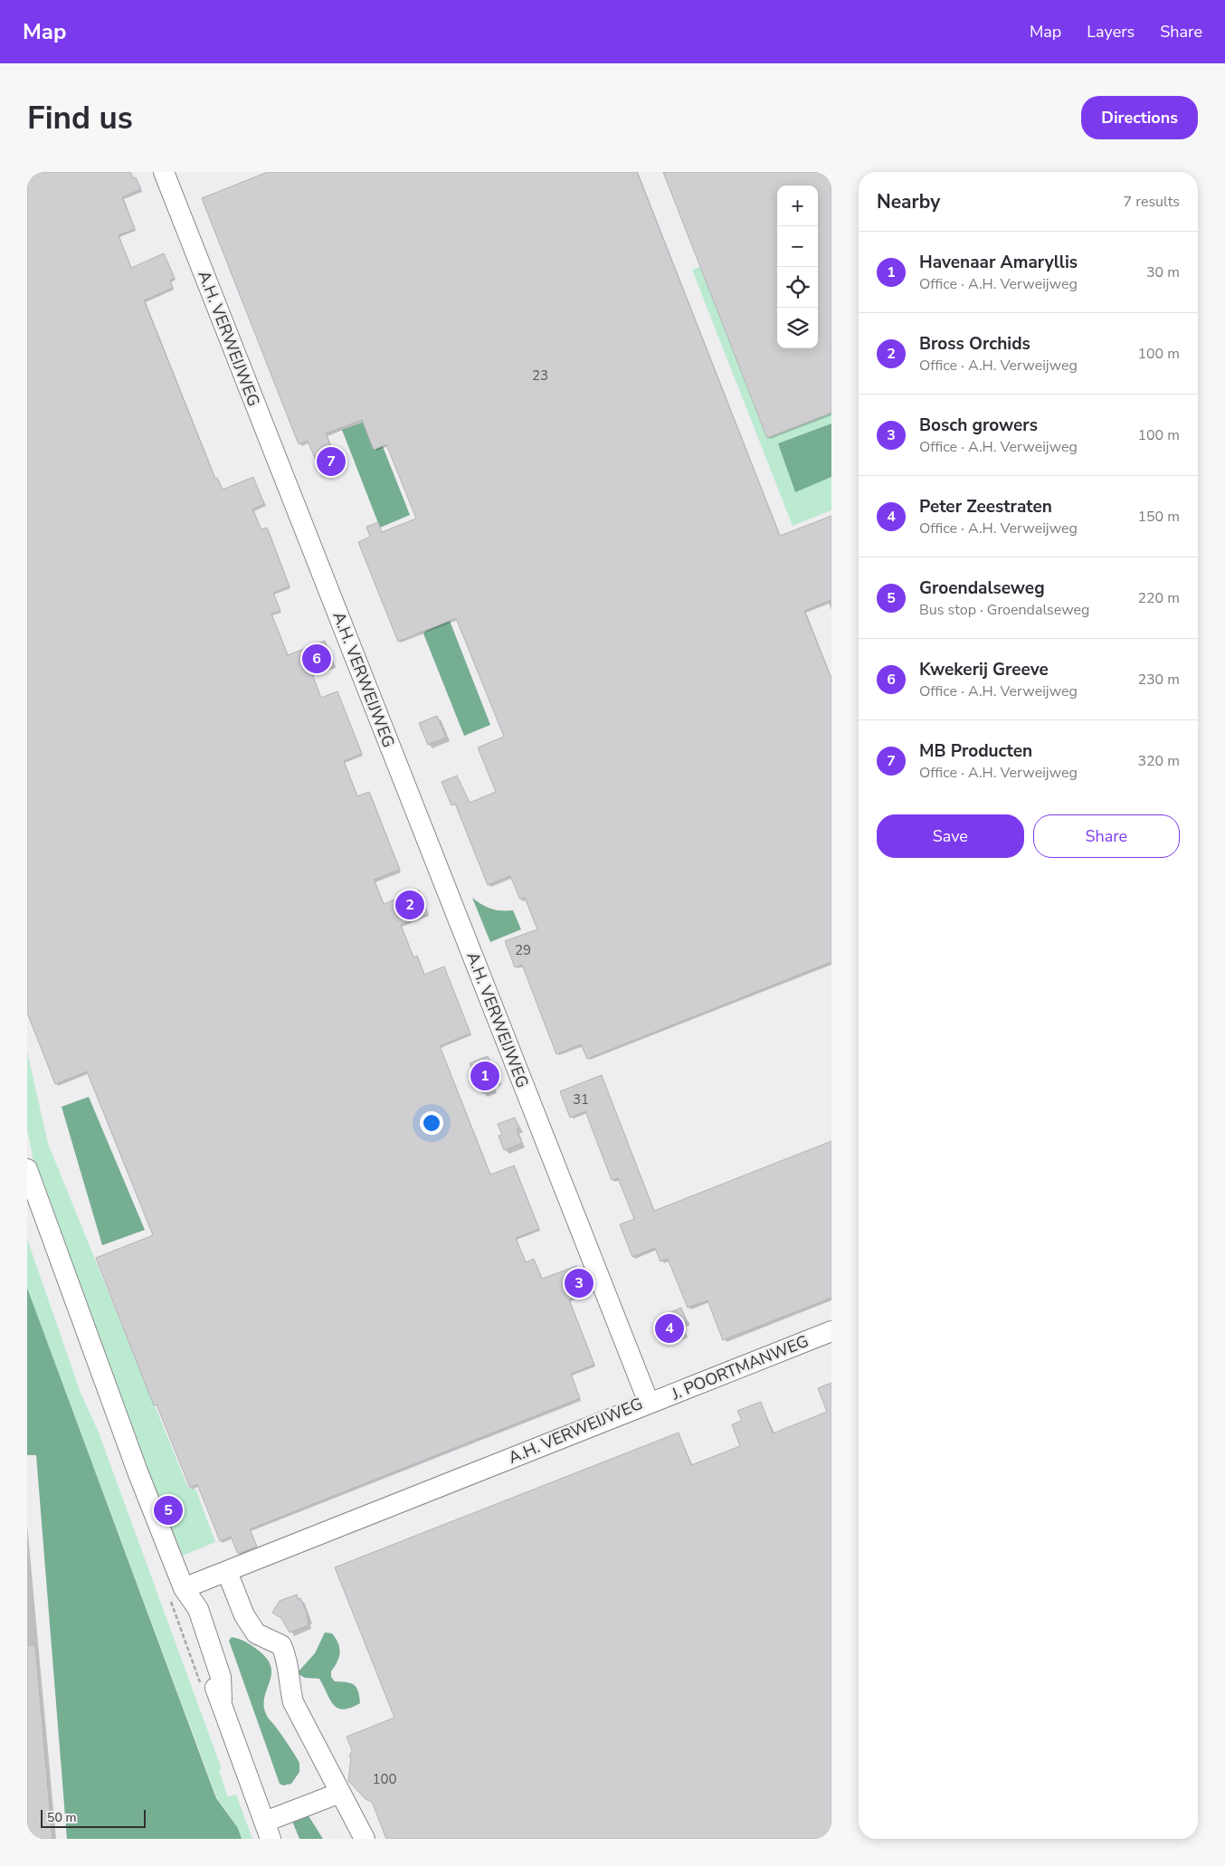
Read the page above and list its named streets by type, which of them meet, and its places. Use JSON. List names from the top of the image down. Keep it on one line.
{"streets":{"street":["A.H. VERWEIJWEG","J. POORTMANWEG"]},"crossings":[["A.H. VERWEIJWEG","J. POORTMANWEG"]],"house_numbers":["23","29","31","100"],"scale_bar":"50 m","page":{"header":"Map","nav":["Map","Layers","Share"],"buttons":["Directions",["Save","Share"]],"title":"Find us","heading":["Nearby","7 results"],"map_buttons":["+","−"],"list":[{"mark":"1","name":"Havenaar Amaryllis","note":"Office · A.H. Verweijweg","value":"30 m"},{"mark":"2","name":"Bross Orchids","note":"Office · A.H. Verweijweg","value":"100 m"},{"mark":"3","name":"Bosch growers","note":"Office · A.H. Verweijweg","value":"100 m"},{"mark":"4","name":"Peter Zeestraten","note":"Office · A.H. Verweijweg","value":"150 m"},{"mark":"5","name":"Groendalseweg","note":"Bus stop · Groendalseweg","value":"220 m"},{"mark":"6","name":"Kwekerij Greeve","note":"Office · A.H. Verweijweg","value":"230 m"},{"mark":"7","name":"MB Producten","note":"Office · A.H. Verweijweg","value":"320 m"}],"pins":["7","6","2","1","3","4","5"],"scale":"50 m"}}
